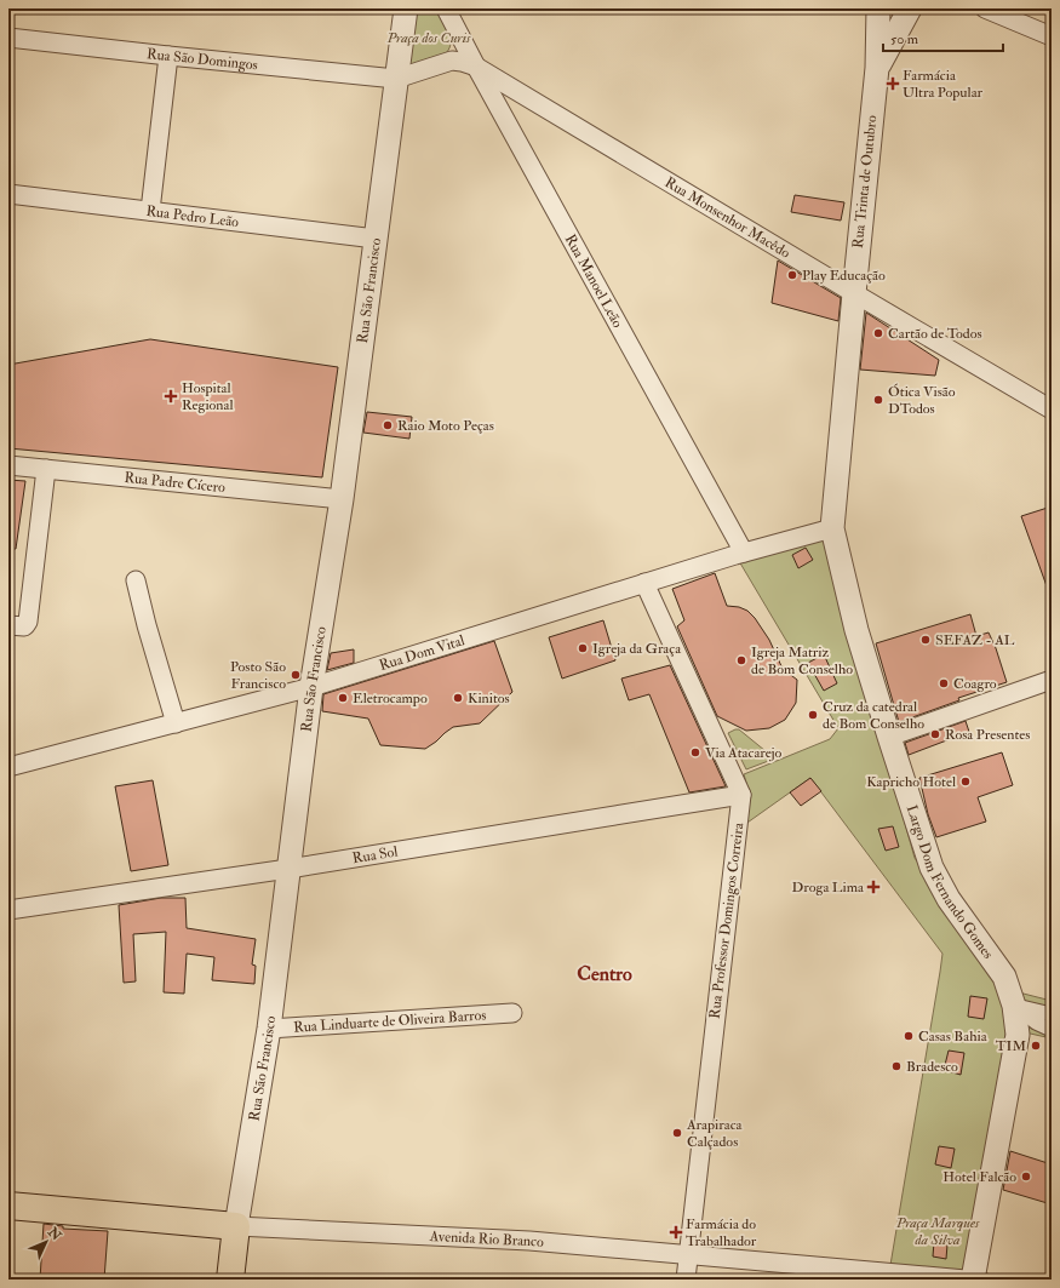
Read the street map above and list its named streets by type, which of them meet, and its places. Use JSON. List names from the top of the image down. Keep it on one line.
{"streets":{"main road":["Rua São Francisco","Avenida Rio Branco"],"street":["Rua São Domingos","Rua Trinta de Outubro","Rua Pedro Leão","Rua Monsenhor Macêdo","Rua Manoel Leão","Rua Padre Cícero","Rua Dom Vital","Rua Sol","Largo Dom Fernando Gomes","Rua Professor Domingos Correira","Rua Linduarte de Oliveira Barros"]},"crossings":[["Rua São Domingos","Rua Monsenhor Macêdo"],["Rua São Domingos","Rua São Francisco"],["Rua Trinta de Outubro","Rua Monsenhor Macêdo"],["Rua Trinta de Outubro","Rua Dom Vital"],["Rua Trinta de Outubro","Largo Dom Fernando Gomes"],["Rua Pedro Leão","Rua São Francisco"],["Rua Monsenhor Macêdo","Rua Manoel Leão"],["Rua Monsenhor Macêdo","Rua São Francisco"],["Rua Manoel Leão","Rua Dom Vital"],["Rua São Francisco","Rua Padre Cícero"],["Rua São Francisco","Rua Dom Vital"],["Rua São Francisco","Rua Sol"],["Rua São Francisco","Rua Linduarte de Oliveira Barros"],["Rua São Francisco","Avenida Rio Branco"],["Rua Dom Vital","Largo Dom Fernando Gomes"],["Rua Sol","Rua Professor Domingos Correira"],["Rua Professor Domingos Correira","Avenida Rio Branco"]],"districts":["Centro"],"parks":["Praça dos Curis","Praça Marques da Silva"],"places":{"health":["Farmácia Ultra Popular","Hospital Regional","Droga Lima","Farmácia do Trabalhador"],"other":["Play Educação","Cartão de Todos","Ótica Visão DTodos","Raio Moto Peças","SEFAZ - AL","Igreja da Graça","Igreja Matriz de Bom Conselho","Posto São Francisco","Coagro","Eletrocampo","Kinitos","Cruz da catedral de Bom Conselho","Rosa Presentes","Via Atacarejo","Kapricho Hotel","Casas Bahia","TIM","Bradesco","Arapiraca Calçados","Hotel Falcão"]},"scale_bar":"50 m","north":"top right"}
